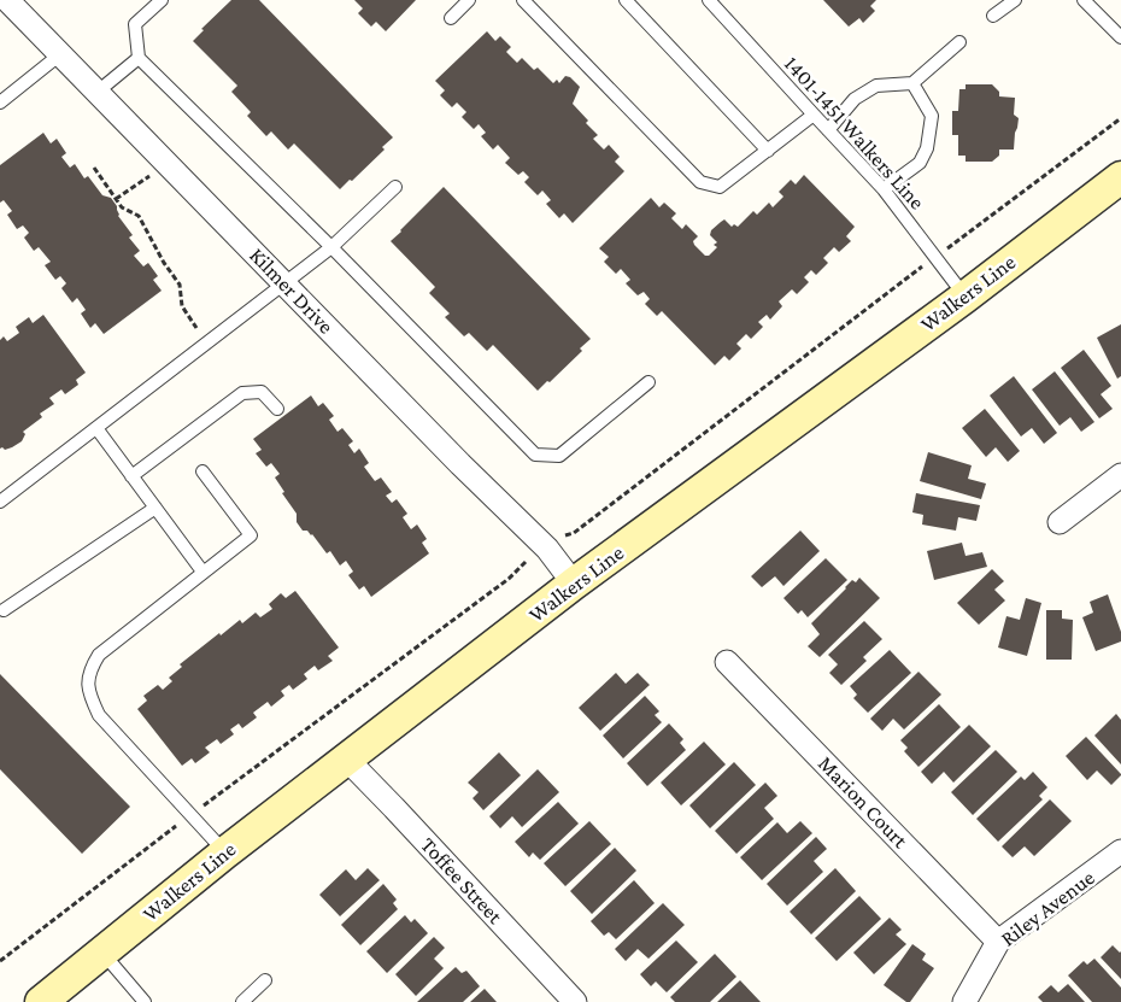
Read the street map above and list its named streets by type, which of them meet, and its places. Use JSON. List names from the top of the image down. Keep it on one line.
{"streets":{"main road":["Walkers Line"],"street":["Kilmer Drive","Marion Court","Toffee Street","Riley Avenue"],"lane":["1401-1451 Walkers Line"]},"crossings":[["1401-1451 Walkers Line","Walkers Line"],["Kilmer Drive","Walkers Line"],["Walkers Line","Toffee Street"],["Marion Court","Riley Avenue"]]}
